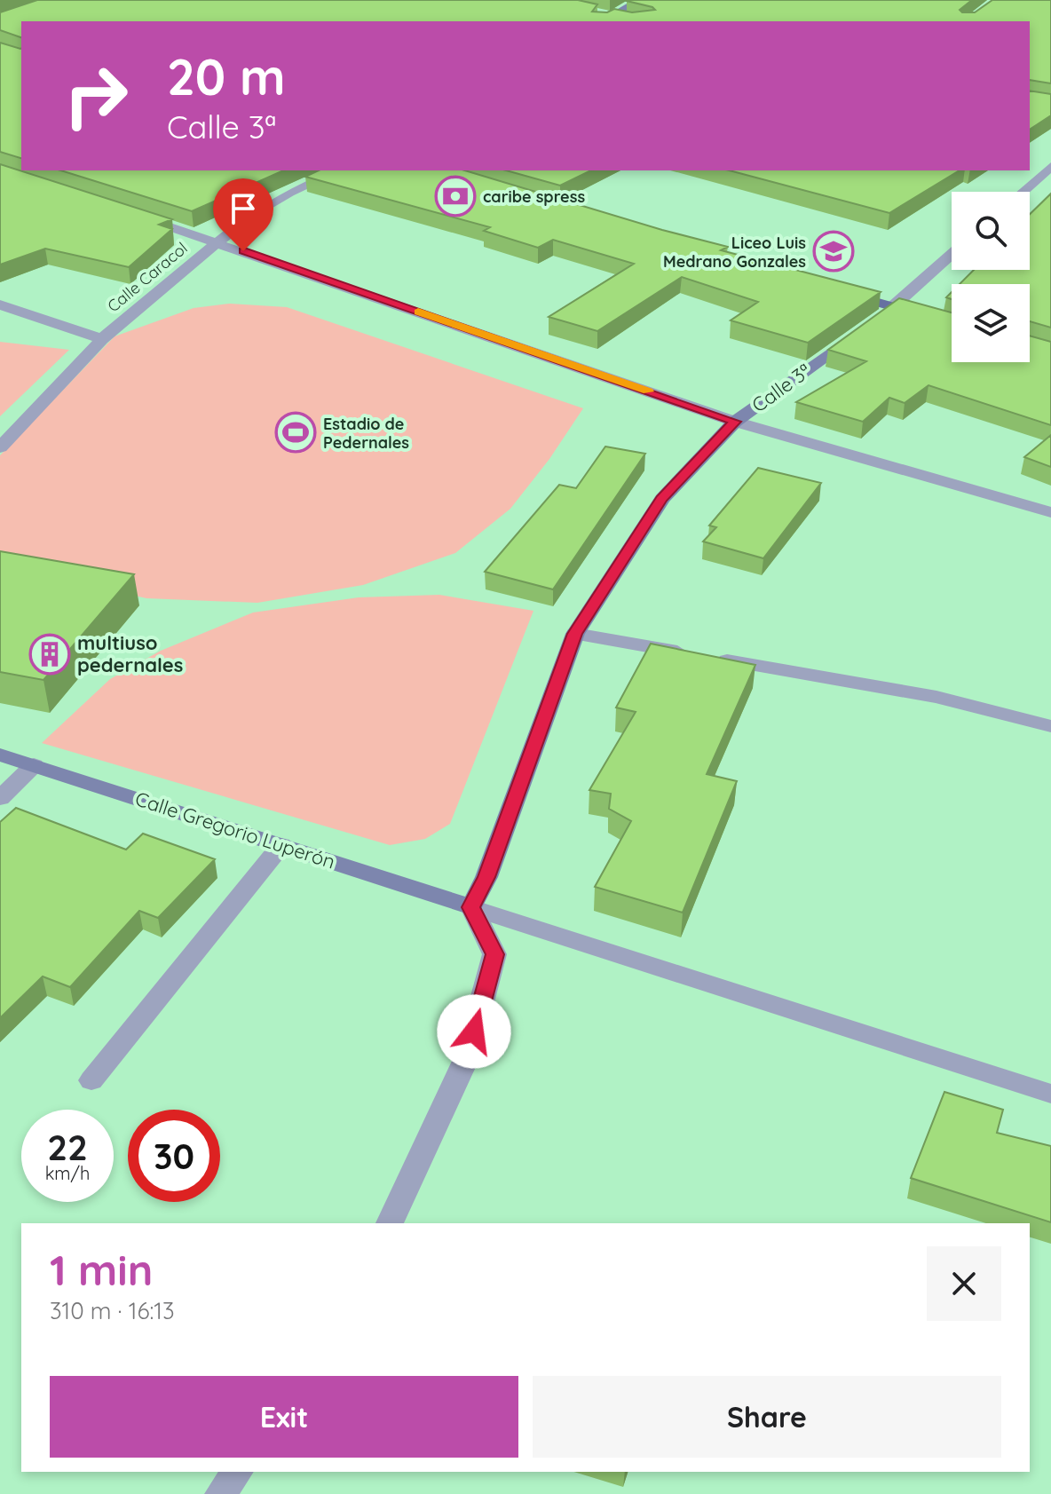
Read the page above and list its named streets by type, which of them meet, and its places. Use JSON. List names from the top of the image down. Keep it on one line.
{"streets":{"street":["Calle Caracol","Calle 3ª","Calle Gregorio Luperón"]},"crossings":[["Calle 3ª","Calle Gregorio Luperón"]],"places":{"bank":["caribe spress"],"school or university":["Liceo Luis Medrano Gonzales"],"sports":["Estadio de Pedernales"],"building":["multiuso pedernales"]},"page":{"turn":["20 m","Calle 3ª"],"speed":"22 km/h","limit":"30","heading":["1 min","310 m · 16:13"],"buttons":["Exit","Share"]}}
